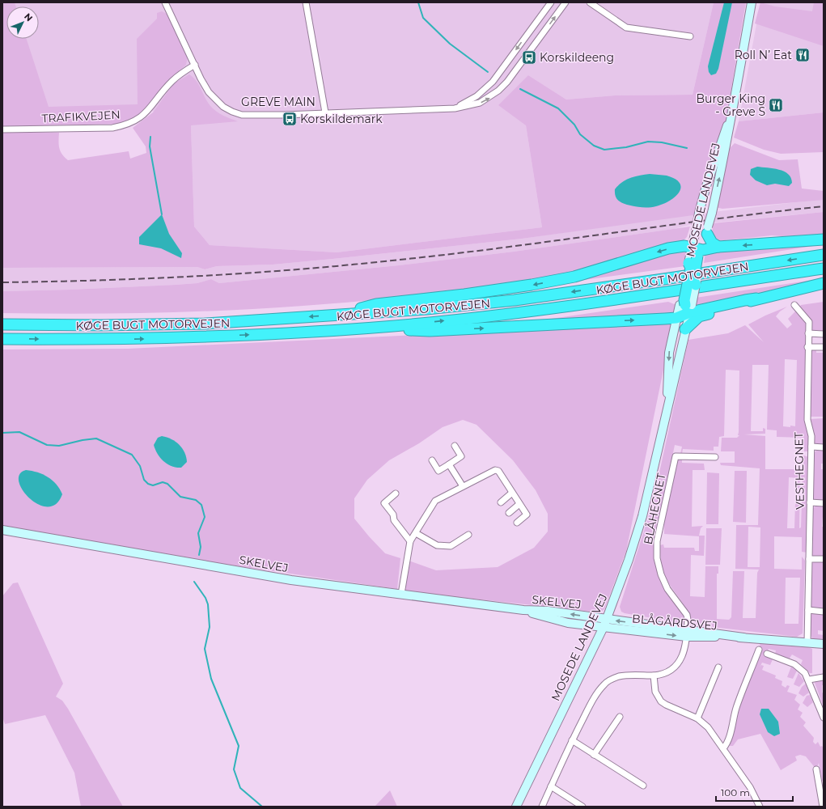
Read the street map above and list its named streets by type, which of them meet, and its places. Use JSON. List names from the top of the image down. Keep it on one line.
{"streets":{"highway":["KØGE BUGT MOTORVEJEN"],"main road":["MOSEDE LANDEVEJ","SKELVEJ","BLÅGÅRDSVEJ"],"street":["GREVE MAIN","TRAFIKVEJEN","VESTHEGNET","BLÅHEGNET"]},"crossings":[["GREVE MAIN","TRAFIKVEJEN"],["MOSEDE LANDEVEJ","SKELVEJ"],["MOSEDE LANDEVEJ","BLÅGÅRDSVEJ"],["VESTHEGNET","BLÅGÅRDSVEJ"],["BLÅHEGNET","BLÅGÅRDSVEJ"],["SKELVEJ","BLÅGÅRDSVEJ"]],"places":{"restaurant":["Roll N’ Eat","Burger King - Greve S"],"bus stop":["Korskildeeng","Korskildemark"]},"scale_bar":"100 m","north":"top right"}
